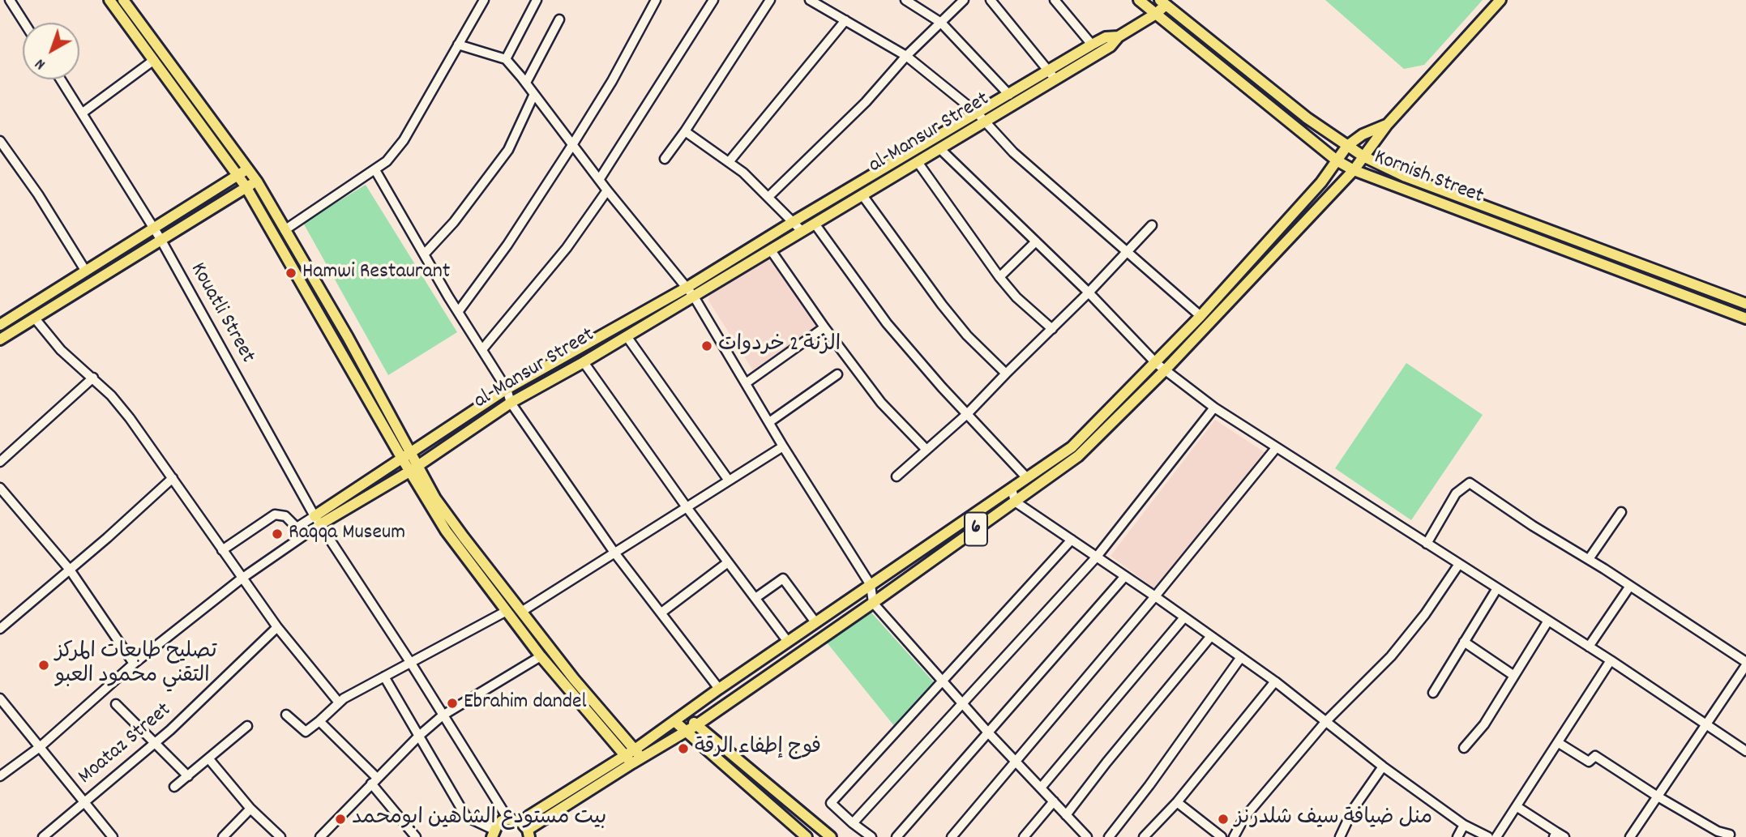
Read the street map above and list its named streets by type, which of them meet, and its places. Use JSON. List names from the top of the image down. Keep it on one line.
{"streets":{"main road":["al-Mansur Street","Kornish Street","6"],"street":["Kouatli Street","Moataz Street"]},"crossings":[["al-Mansur Street","Kornish Street"],["al-Mansur Street","Kouatli Street"],["Kornish Street","6"]],"places":["Hamwi Restaurant","الزنة 2 خردوات","Raqqa Museum","تصليح طابعات المركز التقني محمود العبو","Ebrahim dandel","فوج إطفاء الرقة","بيت مستودع الشاهين ابومحمد","منل ضيافة سيف شلدرنز"],"north":"bottom left"}
